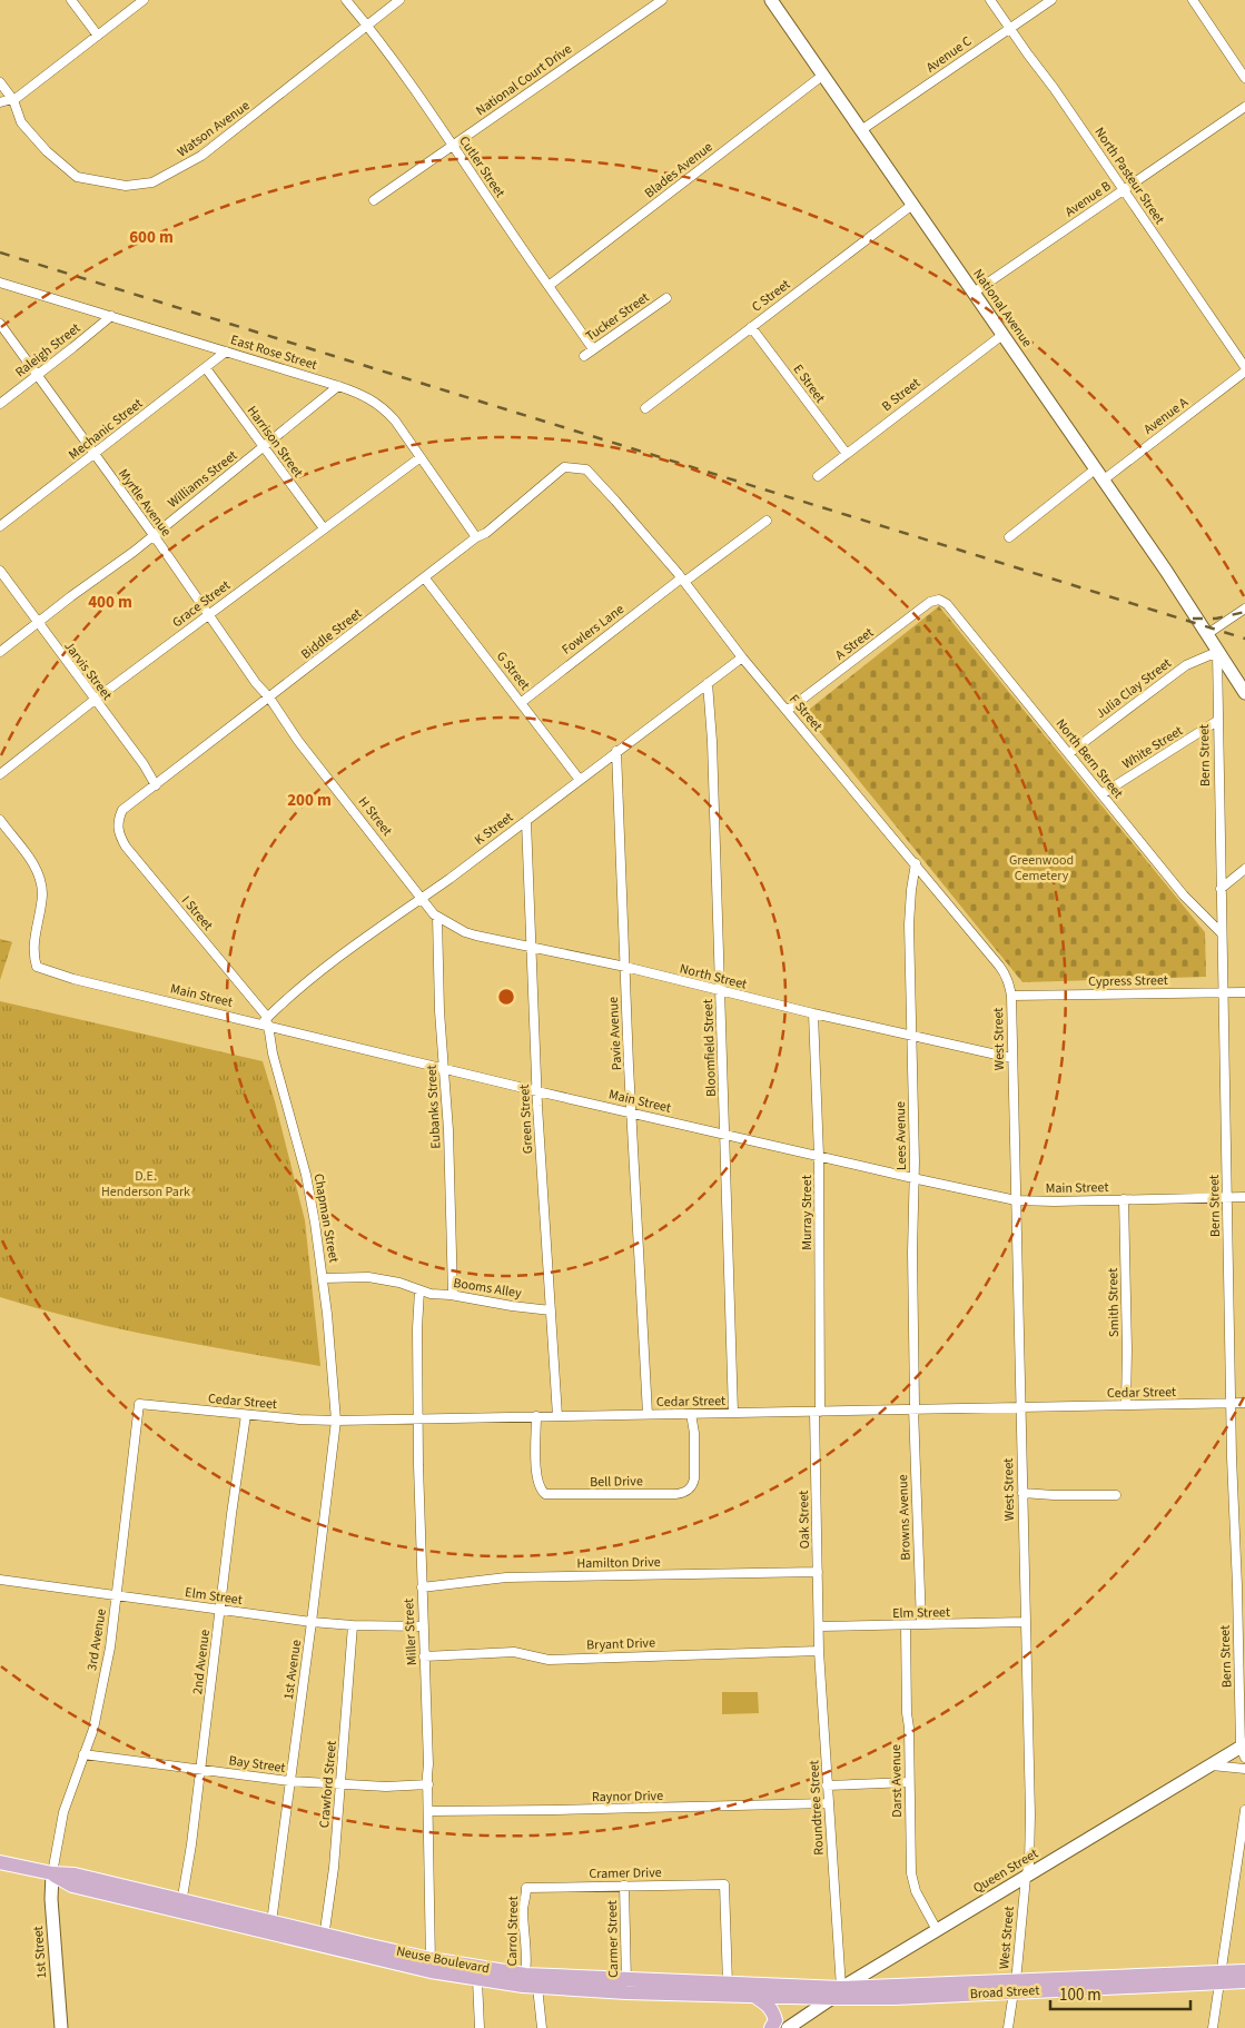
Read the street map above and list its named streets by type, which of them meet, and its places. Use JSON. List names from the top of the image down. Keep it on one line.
{"streets":{"main road":["Neuse Boulevard","Broad Street"],"street":["Avenue C","National Court Drive","Watson Avenue","Cutler Street","Blades Avenue","North Pasteur Street","Avenue B","C Street","National Avenue","Tucker Street","Raleigh Street","East Rose Street","E Street","B Street","Avenue A","Mechanic Street","Harrison Street","Williams Street","Myrtle Avenue","Grace Street","Fowlers Lane","Biddle Street","A Street","Jarvis Street","G Street","Julia Clay Street","F Street","White Street","Bern Street","North Bern Street","H Street","K Street","I Street","North Street","Cypress Street","Main Street","Pavie Avenue","West Street","Bloomfield Street","Eubanks Street","Green Street","Lees Avenue","Murray Street","Chapman Street","Booms Alley","Smith Street","Cedar Street","Bell Drive","Browns Avenue","Oak Street","Hamilton Drive","Elm Street","Miller Street","3rd Avenue","Bryant Drive","2nd Avenue","1st Avenue","Bay Street","Darst Avenue","Crawford Street","Raynor Drive","Roundtree Street","Queen Street","Cramer Drive","Carrol Street","Carmer Street","1st Street"]},"crossings":[["Avenue C","North Pasteur Street"],["Avenue C","National Avenue"],["National Court Drive","Cutler Street"],["Watson Avenue","Cutler Street"],["Cutler Street","Blades Avenue"],["Cutler Street","Tucker Street"],["Blades Avenue","National Avenue"],["North Pasteur Street","Avenue B"],["Avenue B","National Avenue"],["C Street","National Avenue"],["C Street","E Street"],["National Avenue","B Street"],["National Avenue","Avenue A"],["National Avenue","Julia Clay Street"],["National Avenue","Bern Street"],["Raleigh Street","East Rose Street"],["Raleigh Street","Myrtle Avenue"],["East Rose Street","Mechanic Street"],["East Rose Street","Williams Street"],["East Rose Street","Grace Street"],["East Rose Street","Biddle Street"],["E Street","B Street"],["Mechanic Street","Harrison Street"],["Mechanic Street","Myrtle Avenue"],["Harrison Street","Williams Street"],["Harrison Street","Grace Street"],["Williams Street","Myrtle Avenue"],["Williams Street","Jarvis Street"],["Myrtle Avenue","Grace Street"],["Myrtle Avenue","Biddle Street"],["Myrtle Avenue","H Street"],["Grace Street","Jarvis Street"],["Fowlers Lane","G Street"],["Fowlers Lane","F Street"],["Biddle Street","Jarvis Street"],["Biddle Street","G Street"],["Biddle Street","F Street"],["Biddle Street","H Street"],["Biddle Street","I Street"],["A Street","F Street"],["A Street","North Bern Street"],["G Street","K Street"],["Julia Clay Street","Bern Street"],["Julia Clay Street","North Bern Street"],["F Street","K Street"],["F Street","Cypress Street"],["F Street","West Street"],["F Street","Lees Avenue"],["White Street","Bern Street"],["White Street","North Bern Street"],["Bern Street","North Bern Street"],["Bern Street","Cypress Street"],["Bern Street","Main Street"],["Bern Street","Cedar Street"],["Bern Street","Queen Street"],["H Street","K Street"],["H Street","North Street"],["K Street","I Street"],["K Street","North Street"],["K Street","Main Street"],["K Street","Pavie Avenue"],["K Street","Bloomfield Street"],["K Street","Green Street"],["K Street","Chapman Street"],["I Street","Main Street"],["I Street","Chapman Street"],["North Street","Pavie Avenue"],["North Street","West Street"],["North Street","Bloomfield Street"],["North Street","Eubanks Street"],["North Street","Green Street"],["North Street","Lees Avenue"],["North Street","Murray Street"],["Cypress Street","West Street"],["Main Street","Pavie Avenue"],["Main Street","West Street"],["Main Street","Bloomfield Street"],["Main Street","Eubanks Street"],["Main Street","Green Street"],["Main Street","Lees Avenue"],["Main Street","Murray Street"],["Main Street","Chapman Street"],["Main Street","Smith Street"],["Pavie Avenue","Cedar Street"],["West Street","Cedar Street"],["West Street","Elm Street"],["West Street","Queen Street"],["West Street","Broad Street"],["Bloomfield Street","Cedar Street"],["Eubanks Street","Booms Alley"],["Green Street","Booms Alley"],["Green Street","Cedar Street"],["Lees Avenue","Cedar Street"],["Lees Avenue","Browns Avenue"],["Murray Street","Cedar Street"],["Murray Street","Oak Street"],["Chapman Street","Booms Alley"],["Chapman Street","Cedar Street"],["Chapman Street","1st Avenue"],["Booms Alley","Miller Street"],["Smith Street","Cedar Street"],["Cedar Street","Bell Drive"],["Cedar Street","Browns Avenue"],["Cedar Street","Oak Street"],["Cedar Street","Miller Street"],["Cedar Street","3rd Avenue"],["Cedar Street","2nd Avenue"],["Cedar Street","1st Avenue"],["Browns Avenue","Elm Street"],["Oak Street","Hamilton Drive"],["Oak Street","Elm Street"],["Oak Street","Roundtree Street"],["Hamilton Drive","Miller Street"],["Elm Street","Miller Street"],["Elm Street","3rd Avenue"],["Elm Street","2nd Avenue"],["Elm Street","1st Avenue"],["Elm Street","Darst Avenue"],["Elm Street","Crawford Street"],["Elm Street","Roundtree Street"],["Miller Street","Bryant Drive"],["Miller Street","Bay Street"],["Miller Street","Raynor Drive"],["Miller Street","Neuse Boulevard"],["3rd Avenue","Bay Street"],["3rd Avenue","1st Street"],["3rd Avenue","Neuse Boulevard"],["Bryant Drive","Roundtree Street"],["2nd Avenue","Bay Street"],["2nd Avenue","Neuse Boulevard"],["1st Avenue","Bay Street"],["1st Avenue","Neuse Boulevard"],["Bay Street","Crawford Street"],["Darst Avenue","Queen Street"],["Crawford Street","Neuse Boulevard"],["Raynor Drive","Roundtree Street"],["Roundtree Street","Queen Street"],["Roundtree Street","Neuse Boulevard"],["Roundtree Street","Broad Street"],["Queen Street","Neuse Boulevard"],["Queen Street","Broad Street"],["Cramer Drive","Carrol Street"],["Cramer Drive","Carmer Street"],["Cramer Drive","Neuse Boulevard"],["Carrol Street","Neuse Boulevard"],["Carmer Street","Neuse Boulevard"],["1st Street","Neuse Boulevard"],["Neuse Boulevard","Broad Street"]],"parks":["Greenwood Cemetery","D.E. Henderson Park"],"scale_bar":"100 m","rings":["600 m","400 m","200 m"]}
